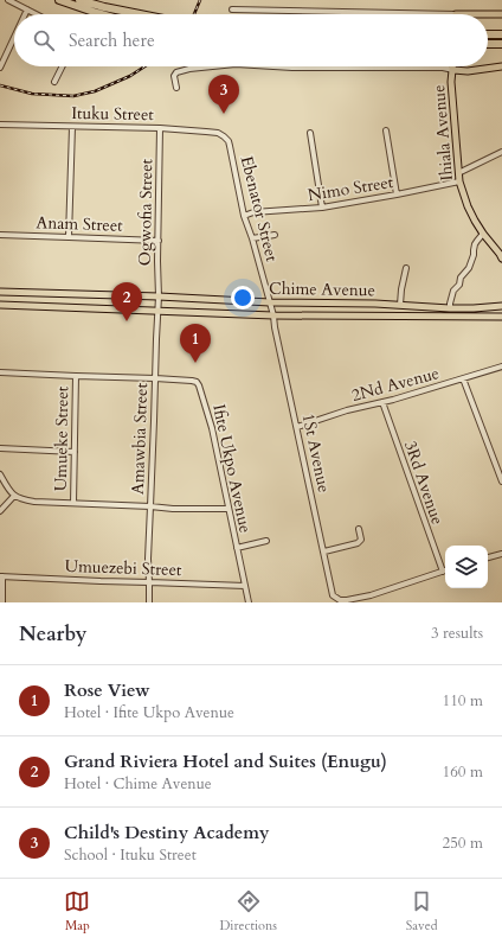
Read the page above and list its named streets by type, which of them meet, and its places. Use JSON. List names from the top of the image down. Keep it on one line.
{"streets":{"main road":["Ihiala Avenue","Chime Avenue"],"street":["Ituku Street","Nimo Street","Ebenator Street","Ogwofia Street","Anam Street","2Nd Avenue","Umueke Street","Amawbia Street","1St Avenue","Ifite Ukpo Avenue","3Rd Avenue","Umuezebi Street"]},"crossings":[["Ituku Street","Ebenator Street"],["Ituku Street","Ogwofia Street"],["Ihiala Avenue","Nimo Street"],["Nimo Street","Ebenator Street"],["Ebenator Street","Chime Avenue"],["Ebenator Street","1St Avenue"],["Ogwofia Street","Anam Street"],["Ogwofia Street","Chime Avenue"],["Ogwofia Street","Amawbia Street"],["Chime Avenue","Amawbia Street"],["Chime Avenue","1St Avenue"],["2Nd Avenue","1St Avenue"],["2Nd Avenue","3Rd Avenue"],["Amawbia Street","Ifite Ukpo Avenue"],["Amawbia Street","Umuezebi Street"],["1St Avenue","3Rd Avenue"],["Ifite Ukpo Avenue","Umuezebi Street"]],"page":{"search":"Search here","pins":["3","2","1"],"heading":["Nearby","3 results"],"list":[{"mark":"1","name":"Rose View","note":"Hotel · Ifite Ukpo Avenue","value":"110 m"},{"mark":"2","name":"Grand Riviera Hotel and Suites (Enugu)","note":"Hotel · Chime Avenue","value":"160 m"},{"mark":"3","name":"Child's Destiny Academy","note":"School · Ituku Street","value":"250 m"}],"nav":["Map","Directions","Saved"]}}
